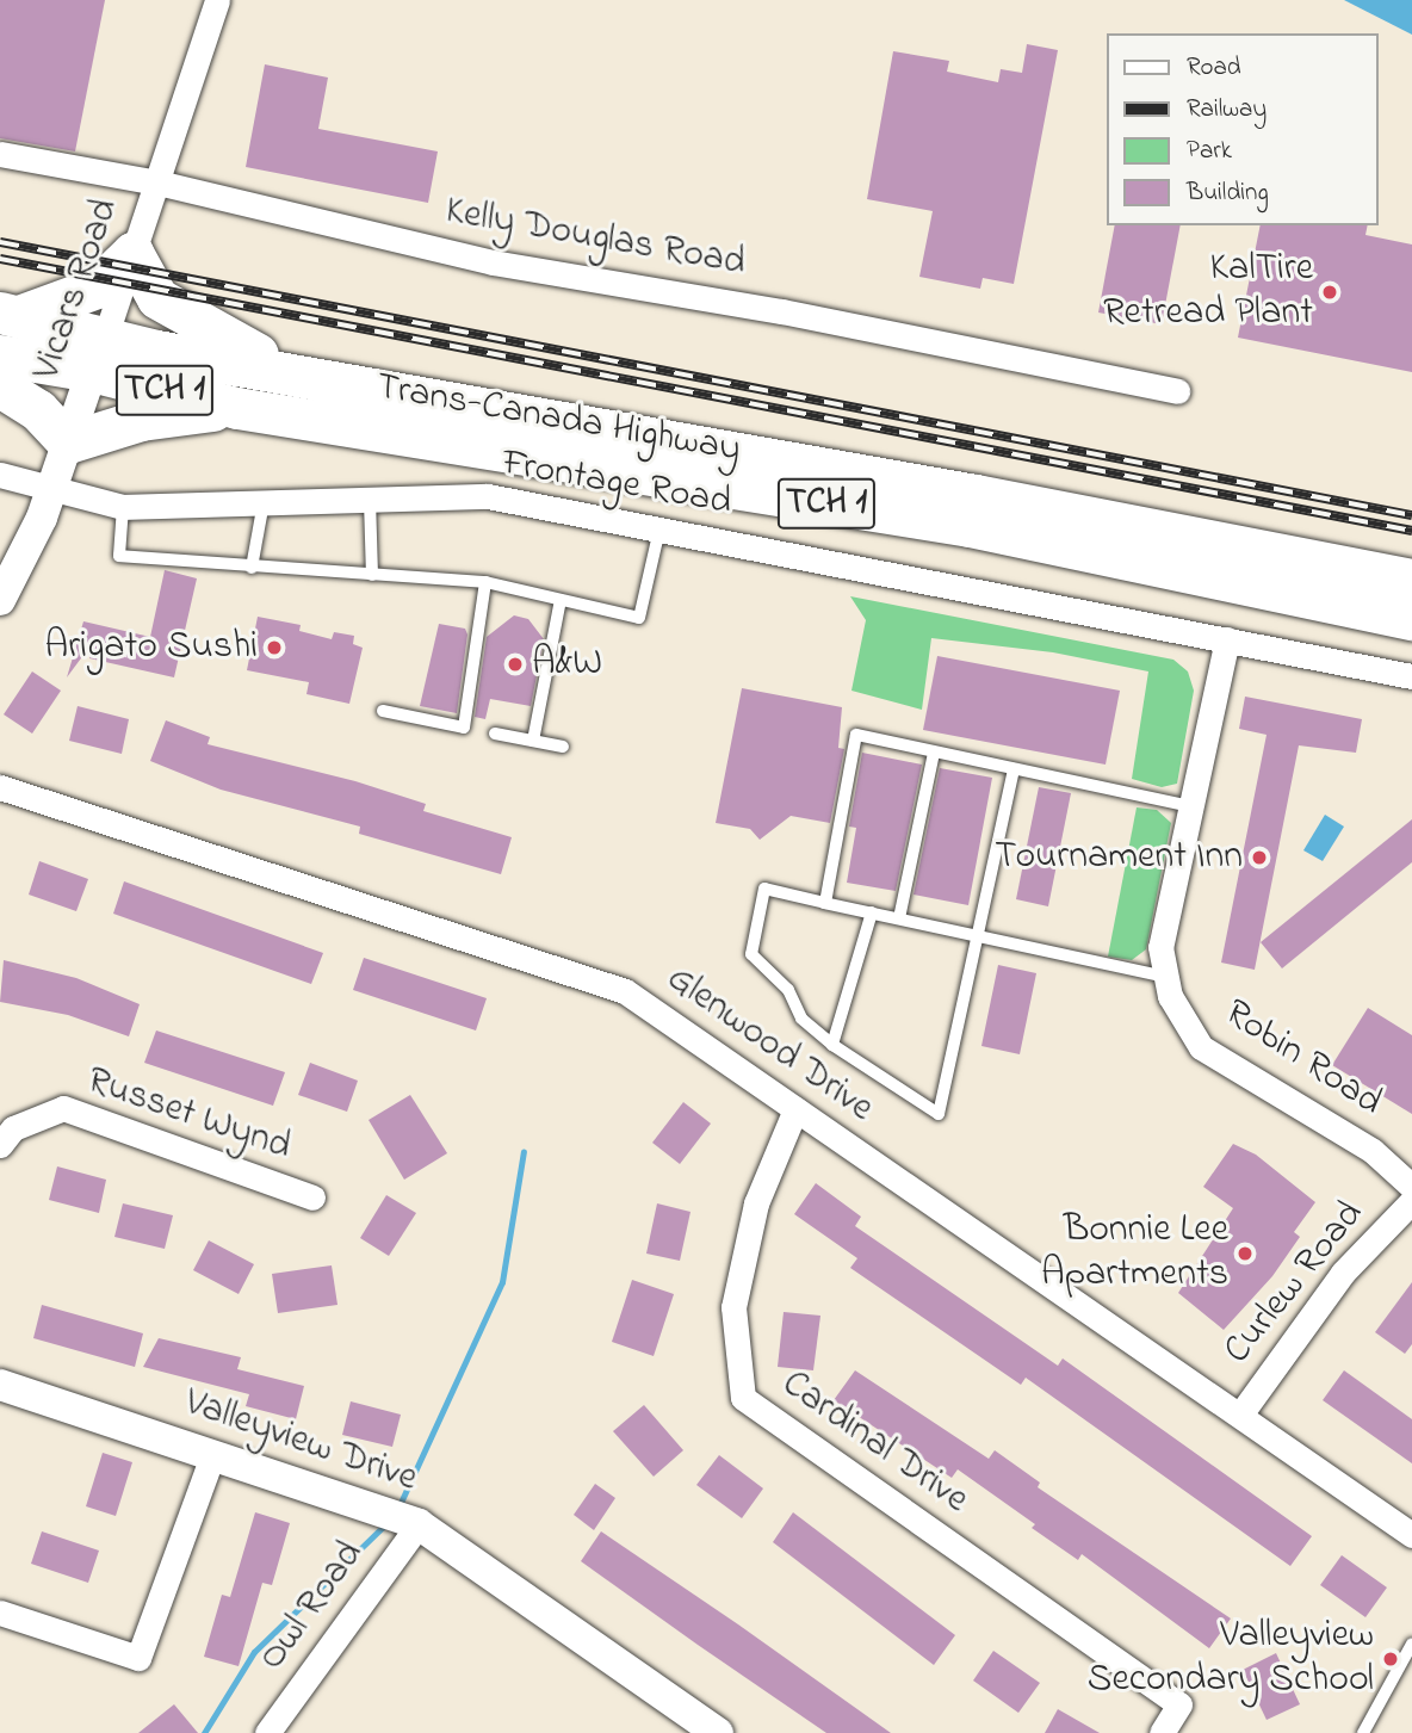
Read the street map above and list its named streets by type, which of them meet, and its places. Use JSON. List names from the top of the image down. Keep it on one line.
{"streets":{"highway":["TCH 1","Trans-Canada Highway"],"street":["Kelly Douglas Road","Vicars Road","Frontage Road","Glenwood Drive","Robin Road","Russet Wynd","Curlew Road","Valleyview Drive","Cardinal Drive","Owl Road"]},"crossings":[["Kelly Douglas Road","Vicars Road"],["Vicars Road","Trans-Canada Highway"],["Vicars Road","Frontage Road"],["Frontage Road","Robin Road"],["Glenwood Drive","Curlew Road"],["Glenwood Drive","Cardinal Drive"],["Valleyview Drive","Owl Road"]],"places":["KalTire Retread Plant","Arigato Sushi","A&W","Tournament Inn","Bonnie Lee Apartments","Valleyview Secondary School"],"legend":["Road","Railway","Park","Building"]}
